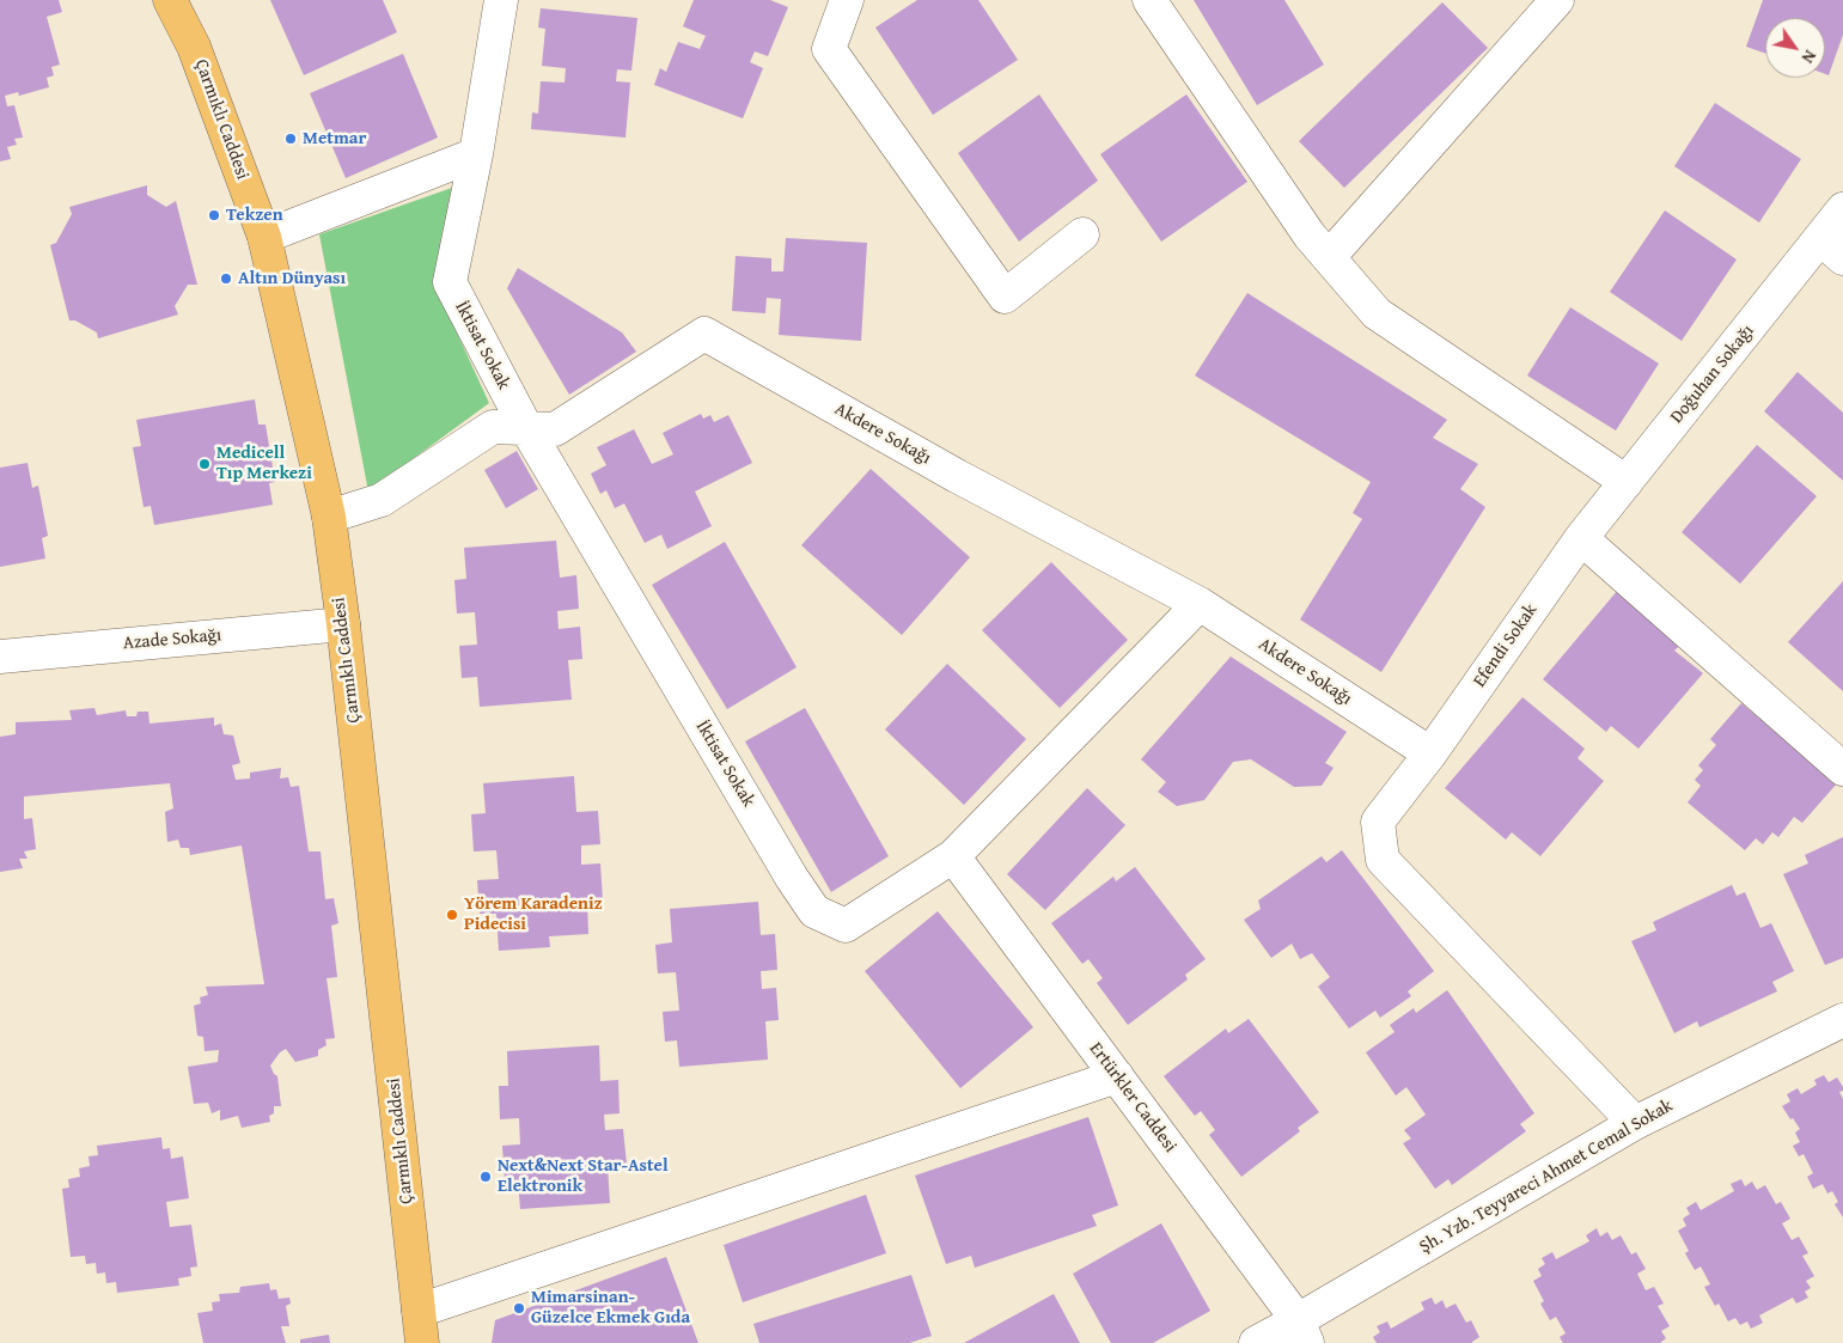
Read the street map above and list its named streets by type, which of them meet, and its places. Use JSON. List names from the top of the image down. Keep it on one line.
{"streets":{"main road":["Çarmıklı Caddesi"],"street":["İktisat Sokak","Doğuhan Sokağı","Akdere Sokağı","Azade Sokağı","Efendi Sokak","Ertürkler Caddesi","Şh. Yzb. Teyyareci Ahmet Cemal Sokak"]},"crossings":[["Çarmıklı Caddesi","Akdere Sokağı"],["Çarmıklı Caddesi","Azade Sokağı"],["İktisat Sokak","Akdere Sokağı"],["İktisat Sokak","Ertürkler Caddesi"],["Doğuhan Sokağı","Efendi Sokak"],["Akdere Sokağı","Efendi Sokak"],["Efendi Sokak","Şh. Yzb. Teyyareci Ahmet Cemal Sokak"],["Ertürkler Caddesi","Şh. Yzb. Teyyareci Ahmet Cemal Sokak"]],"places":["Metmar","Tekzen","Altın Dünyası","Medicell Tıp Merkezi","Yörem Karadeniz Pidecisi","Next&Next Star-Astel Elektronik","Mimarsinan- Güzelce Ekmek Gıda"],"north":"bottom right"}
